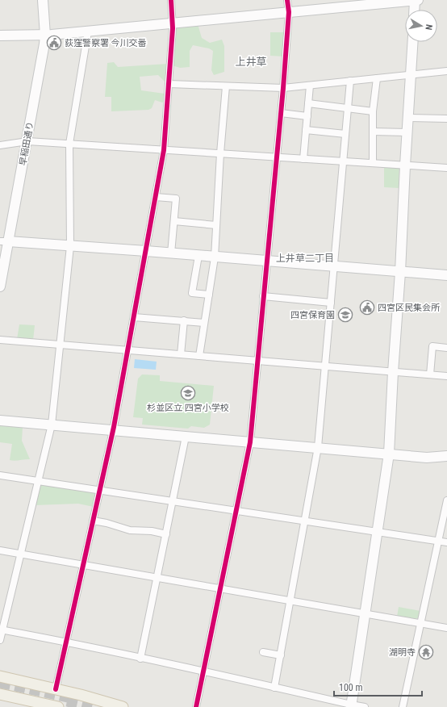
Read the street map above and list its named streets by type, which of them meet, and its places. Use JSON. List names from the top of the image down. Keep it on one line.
{"streets":{"street":["早稲田通り"]},"districts":["上井草","上井草二丁目"],"places":{"public building":["荻窪警察署 今川交番","四宮区民集会所"],"school or university":["四宮保育園","杉並区立 四宮小学校"],"temple":["湖明寺"]},"scale_bar":"100 m","north":"right"}
